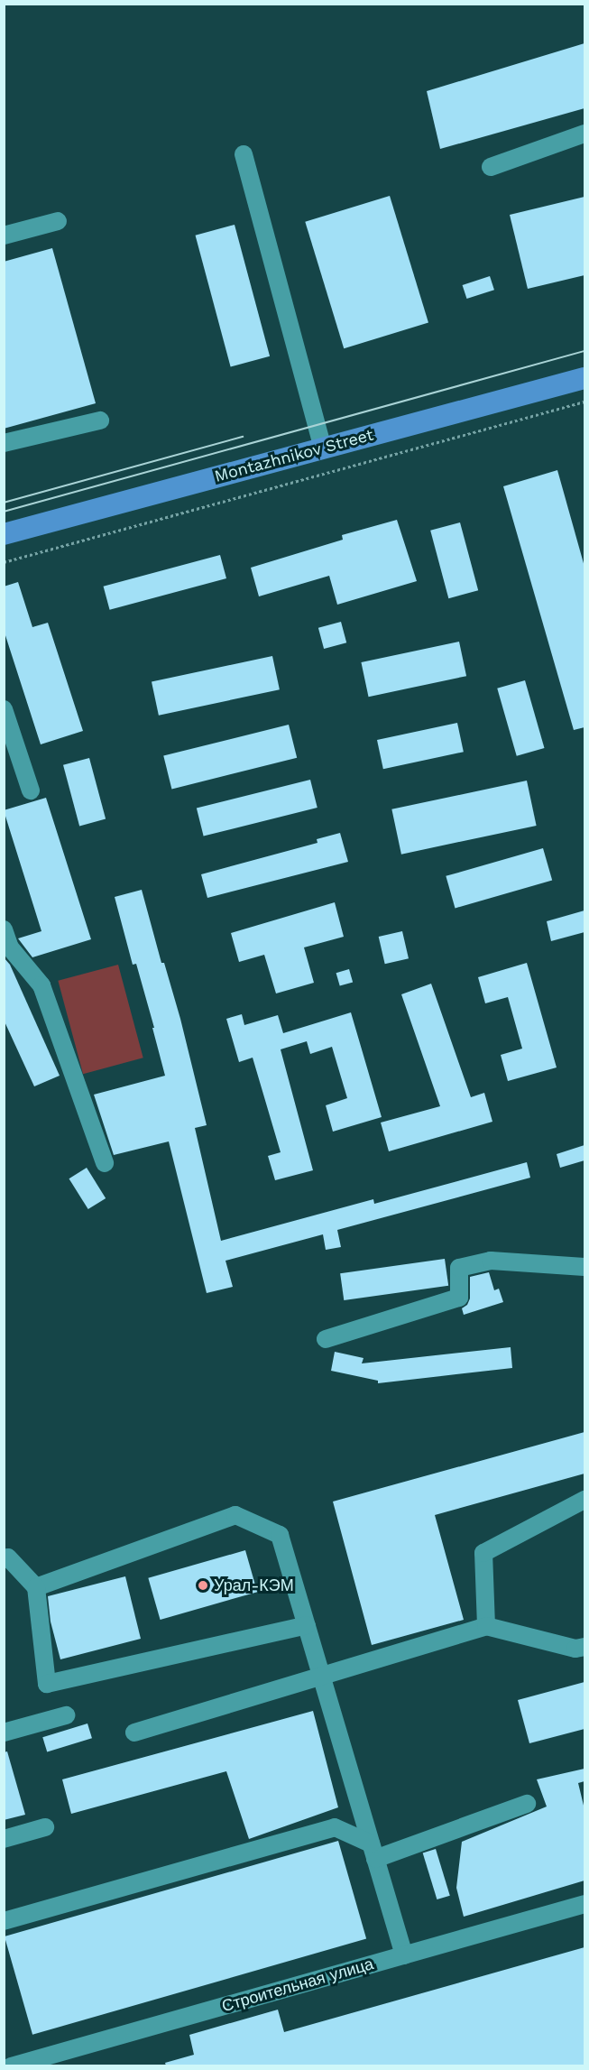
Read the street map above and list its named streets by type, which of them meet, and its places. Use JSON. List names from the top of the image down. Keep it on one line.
{"streets":{"main road":["Montazhnikov Street"],"street":["Строительная улица"]},"places":["Урал-КЭМ"]}
